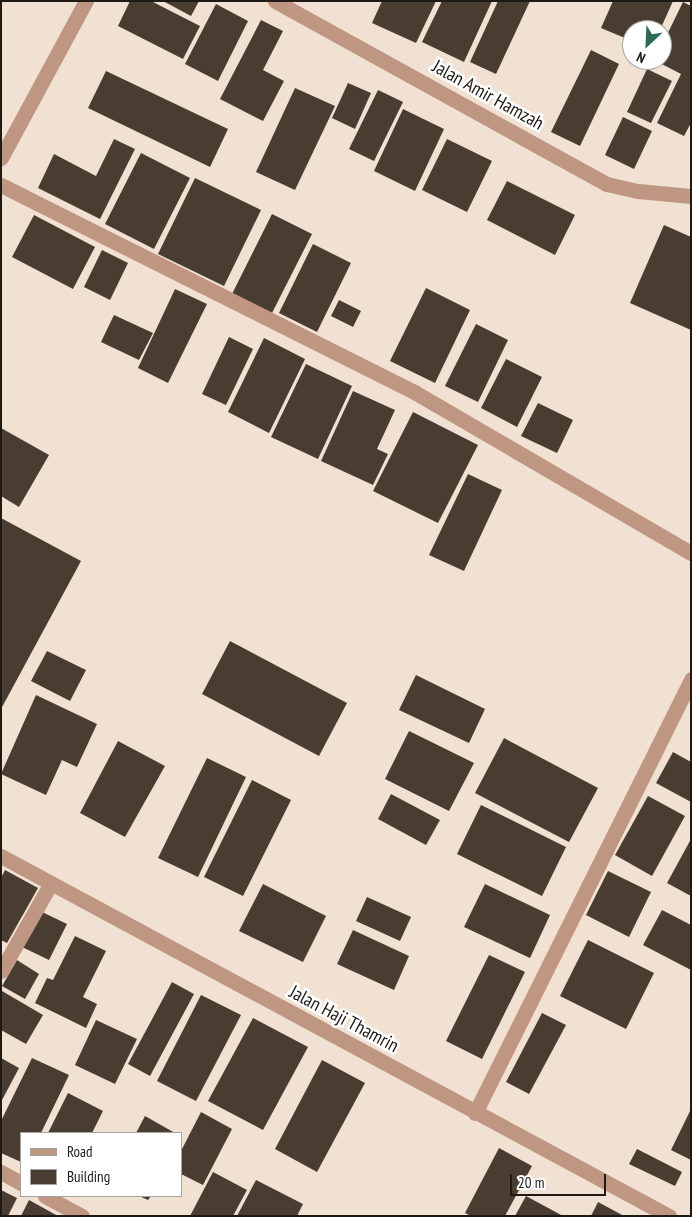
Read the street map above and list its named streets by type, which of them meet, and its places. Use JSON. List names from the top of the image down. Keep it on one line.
{"streets":{"street":["Jalan Amir Hamzah","Jalan Haji Thamrin"]},"legend":["Road","Building"],"scale_bar":"20 m","north":"bottom left"}
